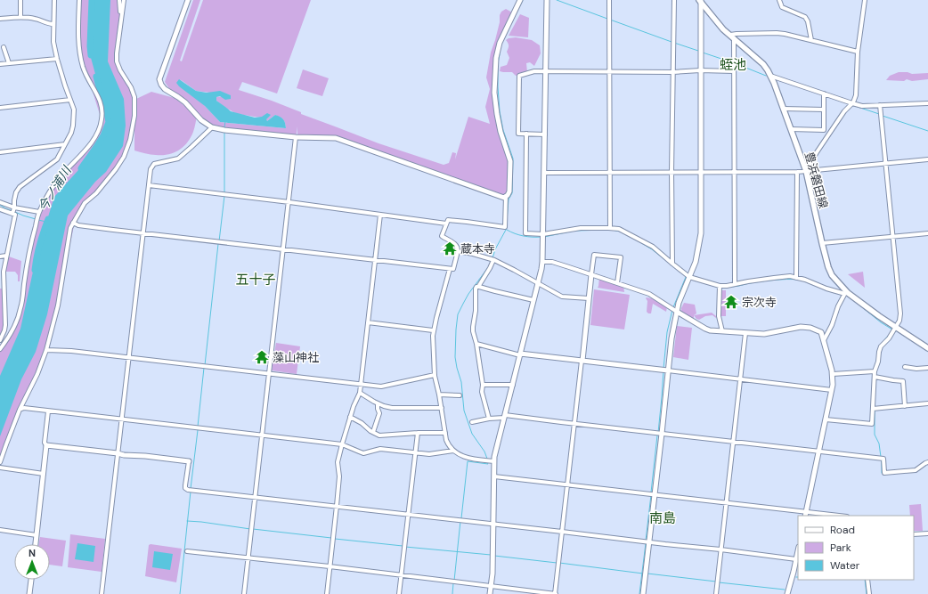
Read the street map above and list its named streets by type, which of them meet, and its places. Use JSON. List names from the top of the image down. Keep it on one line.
{"streets":{"main road":["豊浜磐田線"]},"districts":["蛭池","五十子","南島"],"water":["今ノ浦川"],"places":{"temple":["蔵本寺","宗次寺","藻山神社"]},"legend":["Road","Park","Water"],"north":"top"}
